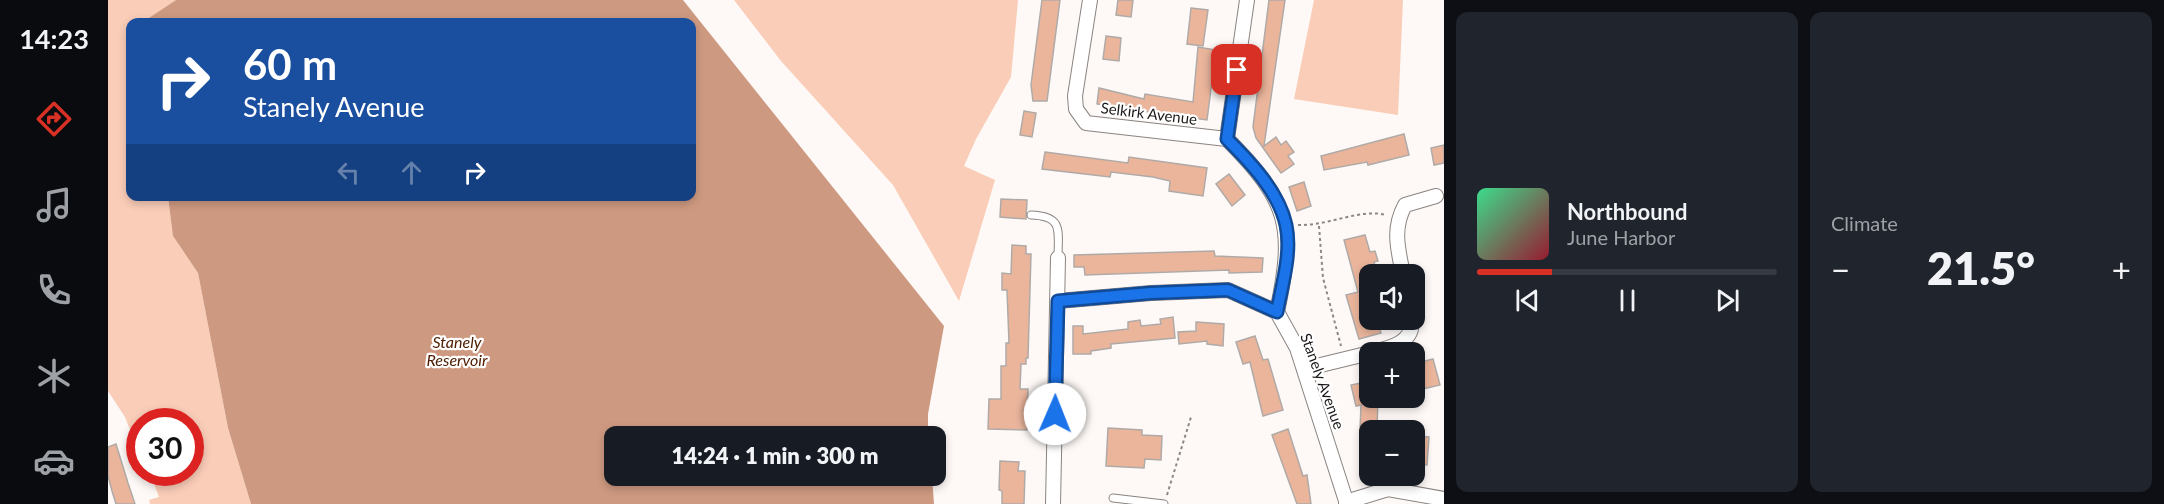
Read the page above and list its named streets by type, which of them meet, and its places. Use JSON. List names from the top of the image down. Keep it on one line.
{"streets":{"street":["Selkirk Avenue","Stanely Avenue"]},"water":["Stanely Reservoir"],"page":{"tabs":"14:23","tile":"Climate","turn":["60 m","Stanely Avenue"],"song":["Northbound","June Harbor"],"heat":["−","21.5°","+"],"map_buttons":["+","−"],"limit":"30","trip":"14:24 · 1 min · 300 m"}}
